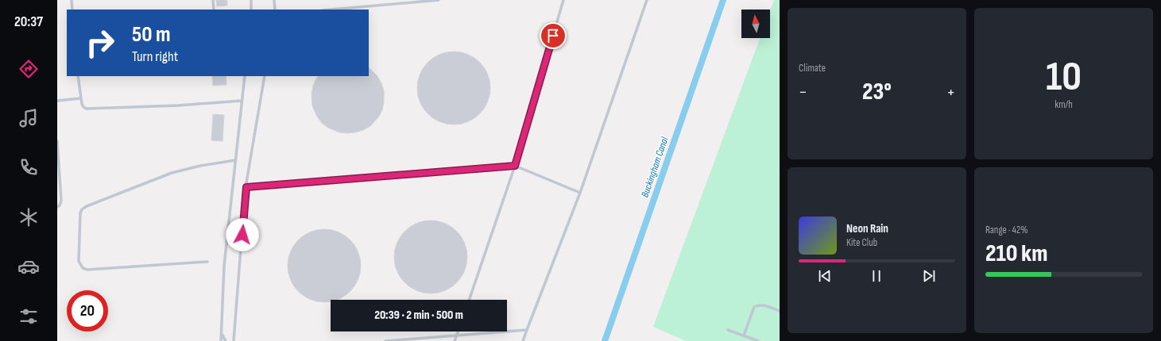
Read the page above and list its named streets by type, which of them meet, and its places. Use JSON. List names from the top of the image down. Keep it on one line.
{"water":["Buckingham Canal"],"north":"top","page":{"tabs":"20:37","tile":["Climate",["10","km/h"],["Range · 42%","210 km"]],"turn":["50 m","Turn right"],"heat":["−","23°","+"],"song":["Neon Rain","Kite Club"],"limit":"20","trip":"20:39 · 2 min · 500 m"}}
